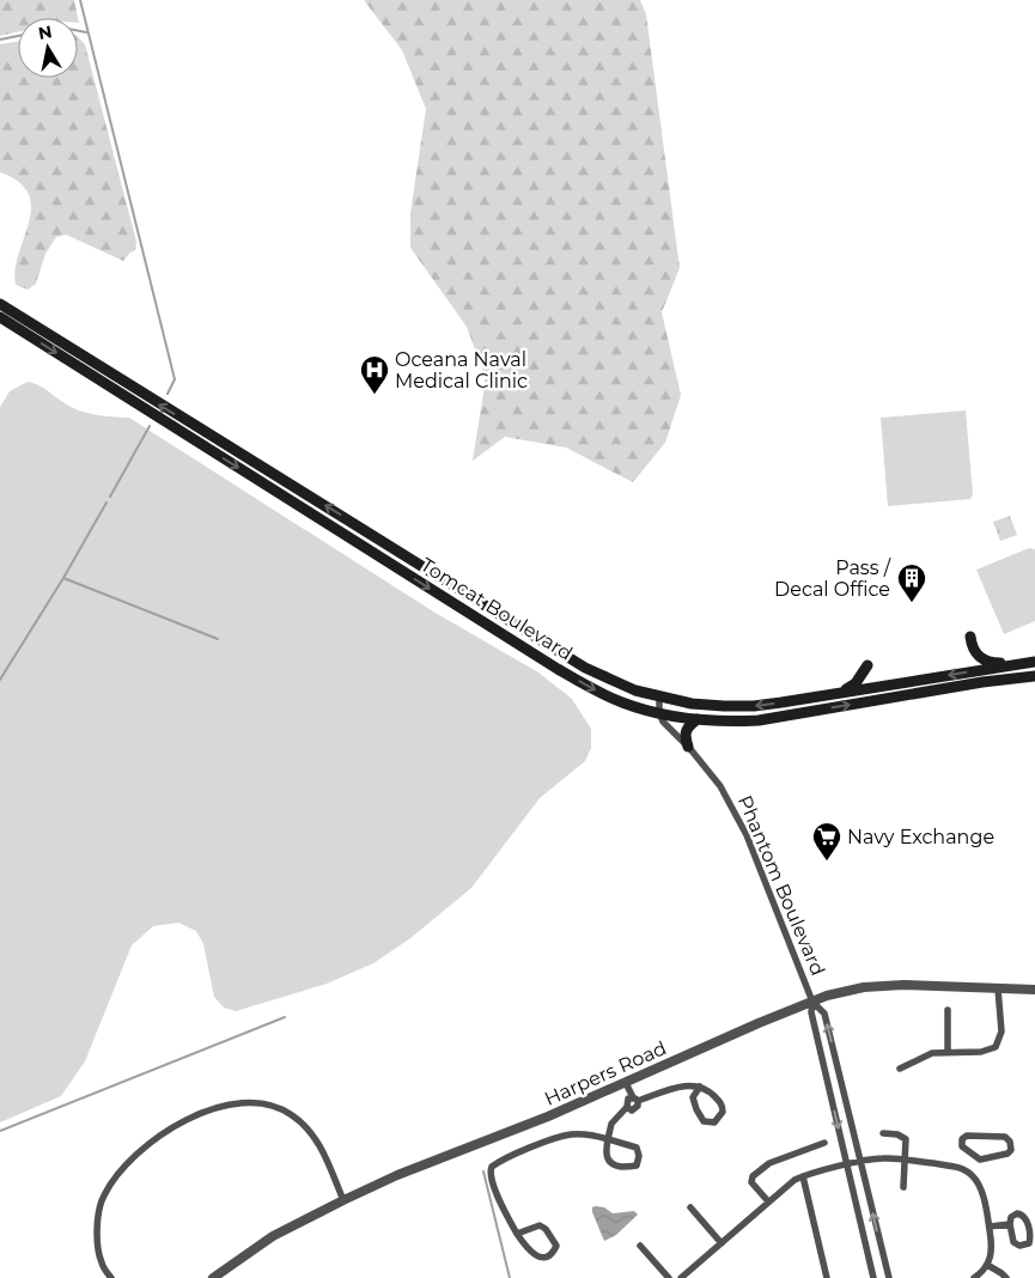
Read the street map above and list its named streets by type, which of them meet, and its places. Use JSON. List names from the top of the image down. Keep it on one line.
{"streets":{"main road":["Tomcat Boulevard"],"street":["Phantom Boulevard","Harpers Road"]},"crossings":[["Tomcat Boulevard","Phantom Boulevard"],["Phantom Boulevard","Harpers Road"]],"places":{"hospital":["Oceana Naval Medical Clinic"],"building":["Pass / Decal Office"],"supermarket":["Navy Exchange"]},"north":"top"}
